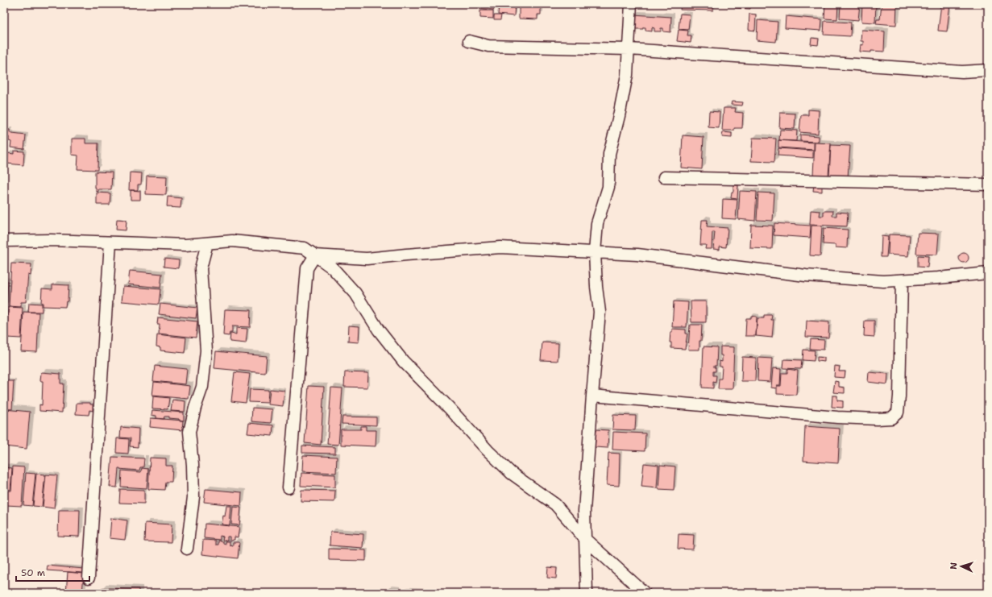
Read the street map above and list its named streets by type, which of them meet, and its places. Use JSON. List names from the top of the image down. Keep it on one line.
{"scale_bar":"50 m","north":"left"}
